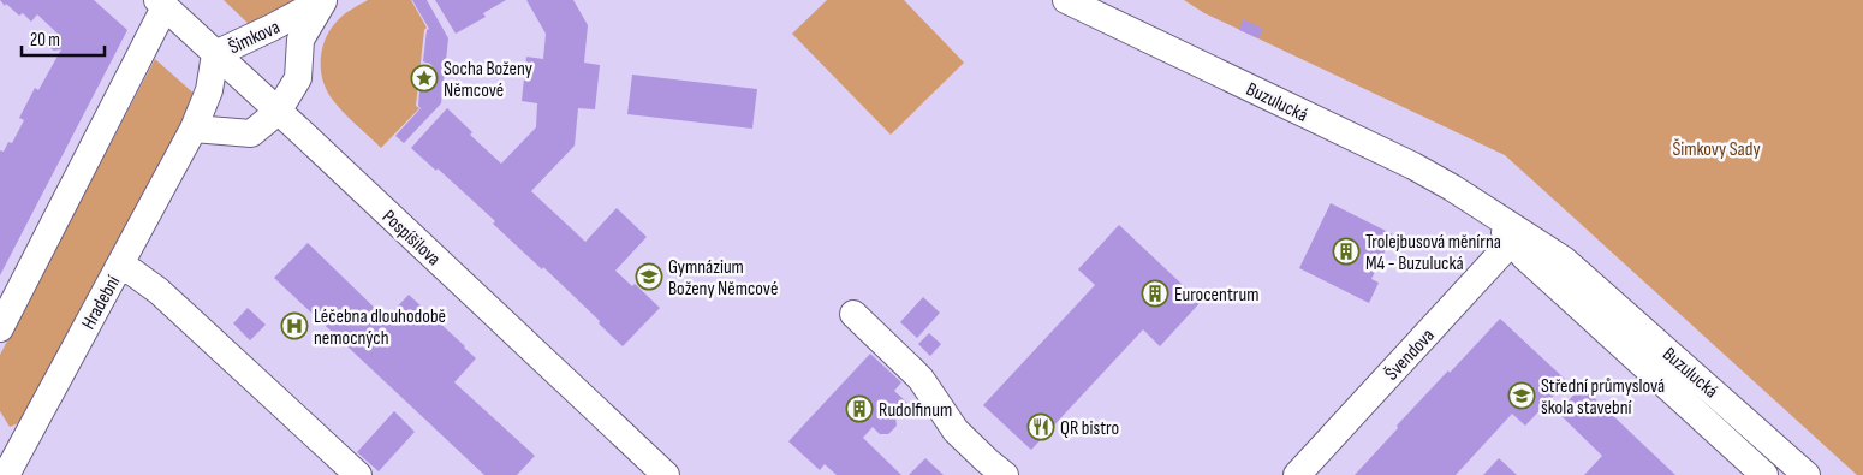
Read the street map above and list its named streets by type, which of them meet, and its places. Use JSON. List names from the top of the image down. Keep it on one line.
{"streets":{"street":["Šimkova","Buzulucká","Pospíšilova","Hradební","Švendova"]},"crossings":[["Šimkova","Pospíšilova"],["Šimkova","Hradební"],["Buzulucká","Švendova"],["Pospíšilova","Hradební"]],"parks":["Šimkovy Sady"],"places":{"place":["Socha Boženy Němcové"],"building":["Trolejbusová měnírna M4 - Buzulucká","Eurocentrum","Rudolfinum"],"school or university":["Gymnázium Boženy Němcové","Střední průmyslová škola stavební"],"hospital":["Léčebna dlouhodobě nemocných"],"restaurant":["QR bistro"]},"scale_bar":"20 m"}
